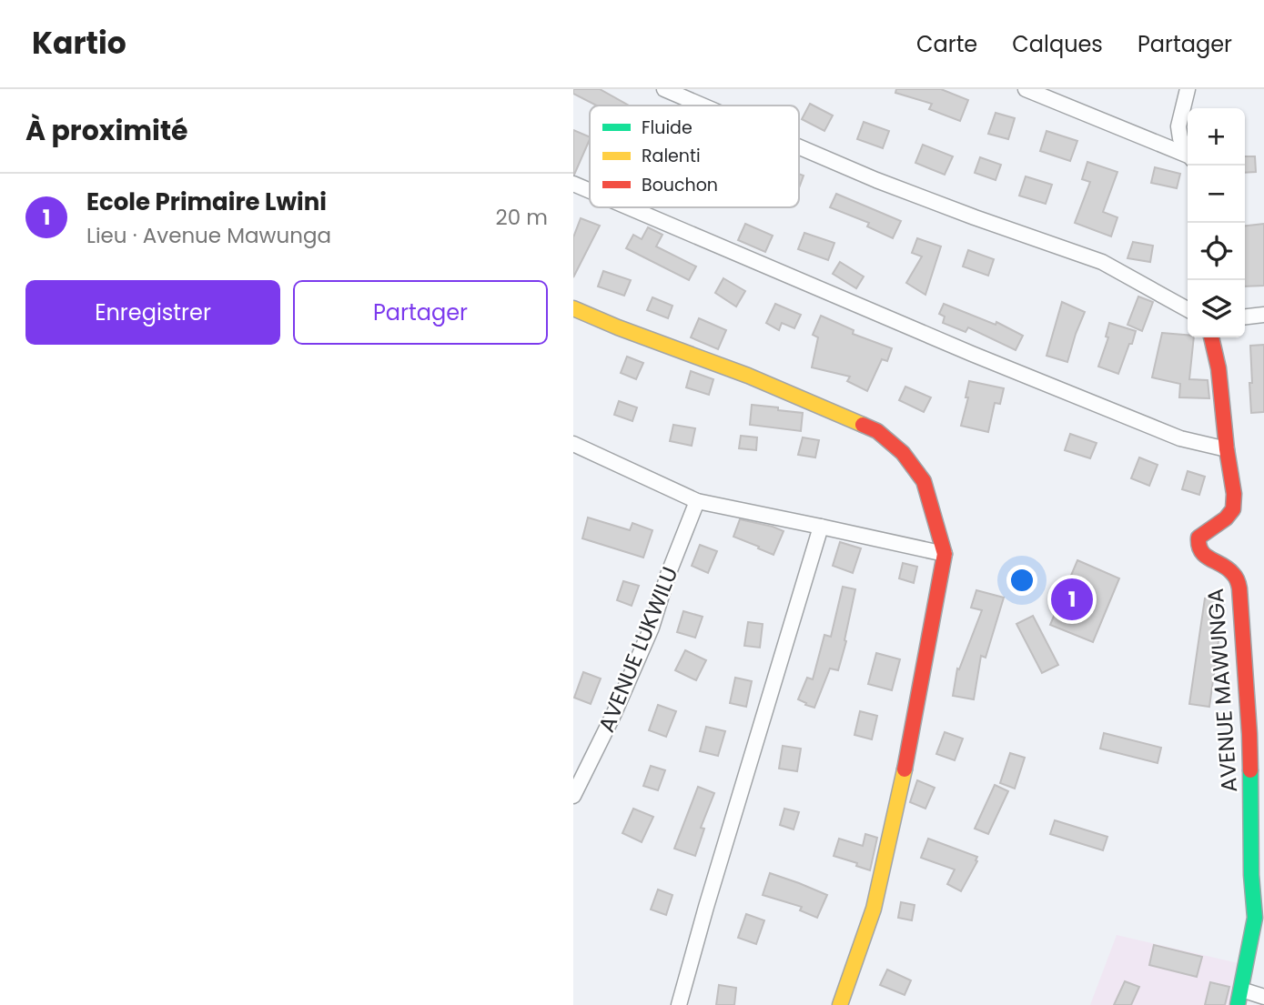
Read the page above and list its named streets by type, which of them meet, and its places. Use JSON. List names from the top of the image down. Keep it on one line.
{"streets":{"street":["AVENUE LUKWILU","AVENUE MAWUNGA"]},"legend":["Fluide","Ralenti","Bouchon"],"page":{"header":"Kartio","nav":["Carte","Calques","Partager"],"heading":"À proximité","map_buttons":["+","−"],"list":[{"mark":"1","name":"Ecole Primaire Lwini","note":"Lieu · Avenue Mawunga","value":"20 m"}],"buttons":["Enregistrer","Partager"],"pins":"1"}}
